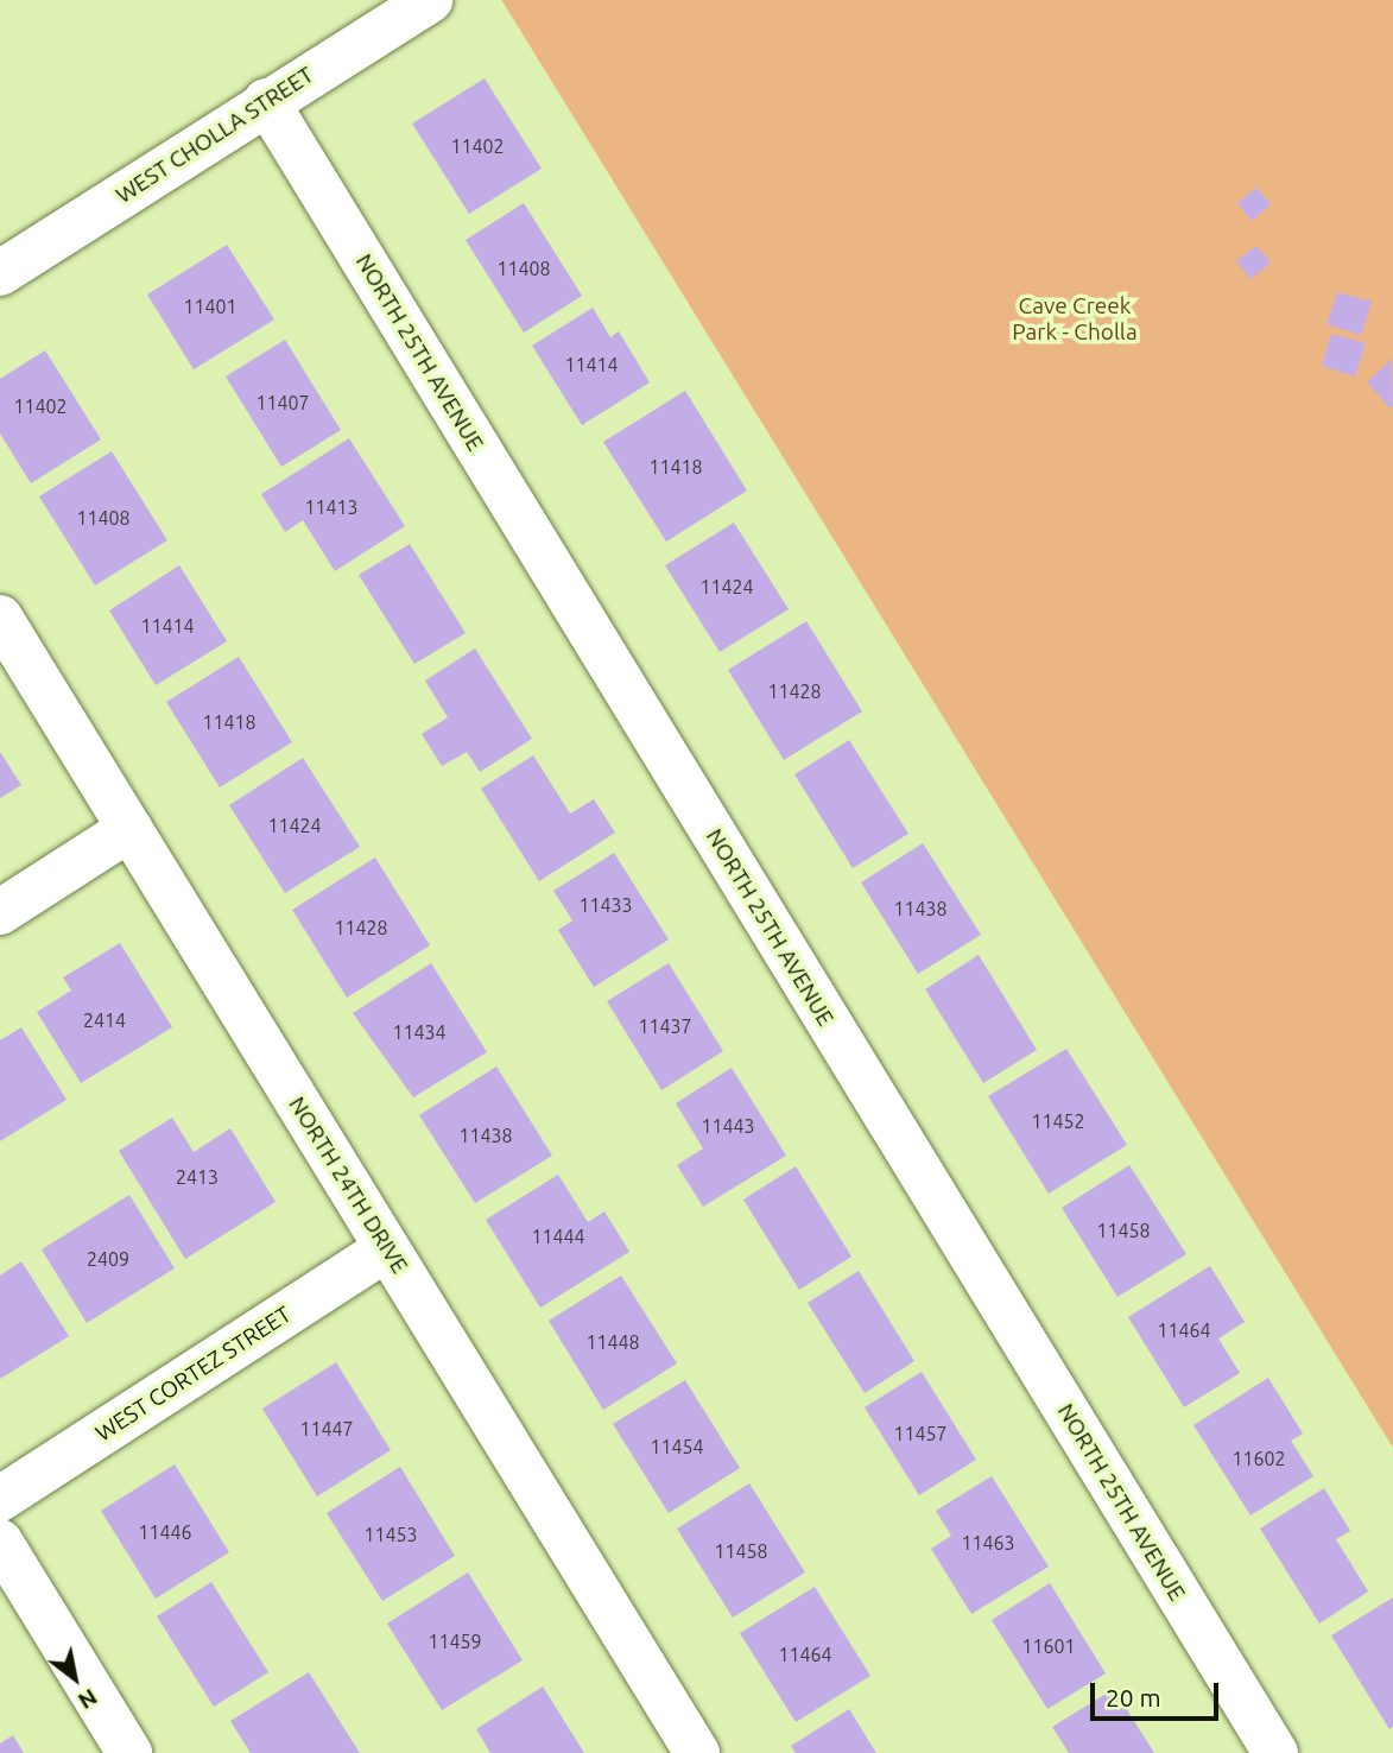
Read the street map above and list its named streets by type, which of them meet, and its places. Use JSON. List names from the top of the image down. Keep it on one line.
{"streets":{"street":["WEST CHOLLA STREET","NORTH 25TH AVENUE","NORTH 24TH DRIVE","WEST CORTEZ STREET"]},"crossings":[["WEST CHOLLA STREET","NORTH 25TH AVENUE"],["NORTH 24TH DRIVE","WEST CORTEZ STREET"]],"parks":["Cave Creek Park - Cholla"],"house_numbers":["11402","11408","11401","11414","11407","11402","11418","11413","11408","11424","11414","11428","11418","11424","11433","11438","11428","2414","11437","11434","11452","11443","11438","2413","11458","11444","2409","11464","11448","11447","11457","11454","11602","11446","11453","11463","11458","11459","11601","11464"],"scale_bar":"20 m","north":"bottom right"}
